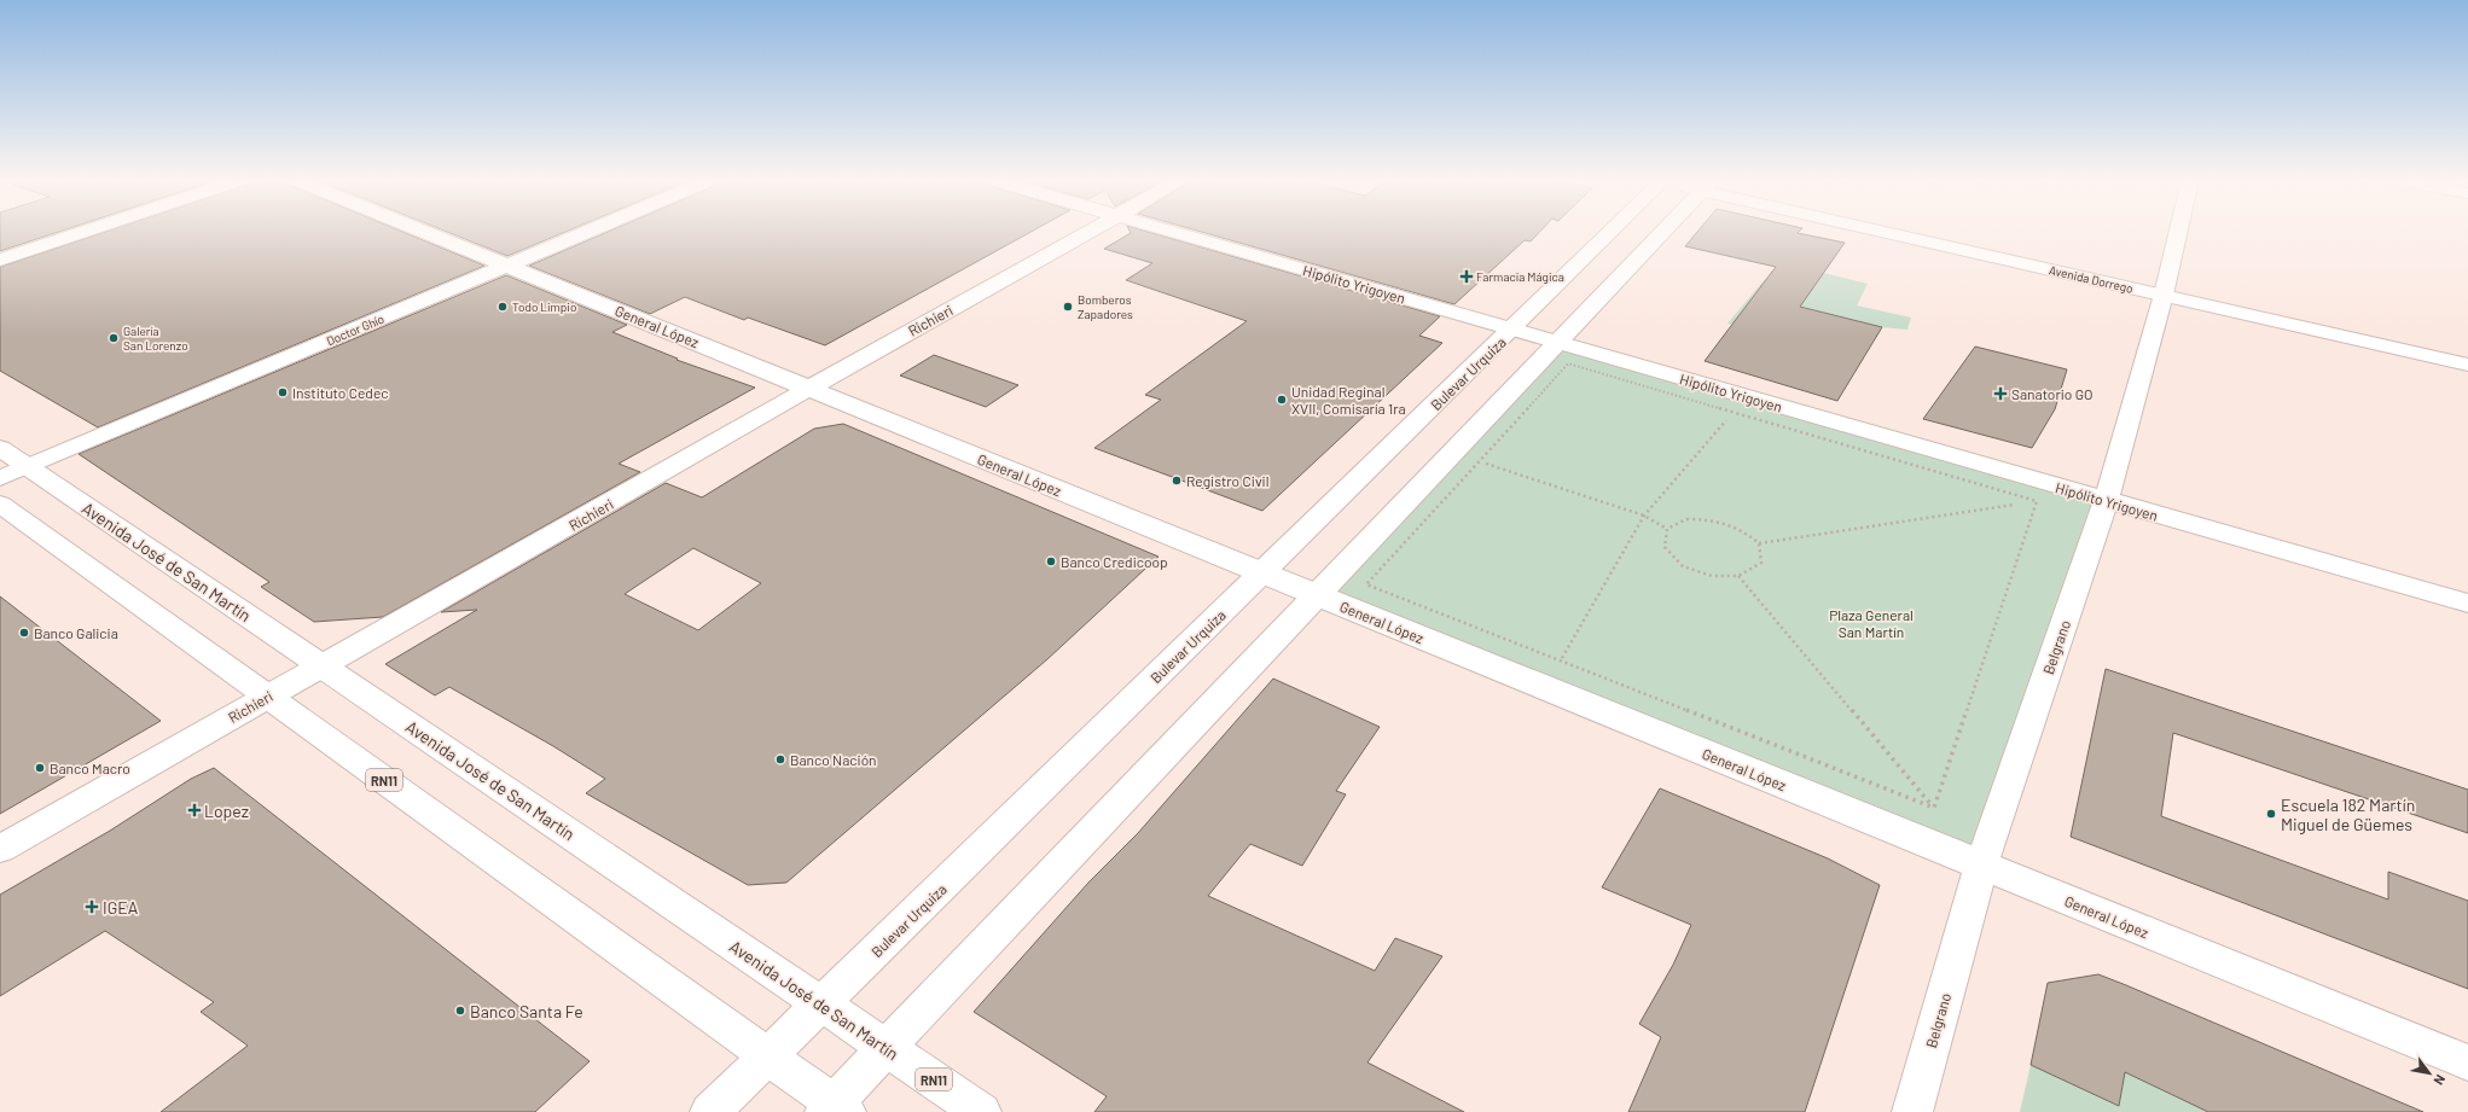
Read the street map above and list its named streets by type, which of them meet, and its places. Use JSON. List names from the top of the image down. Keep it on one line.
{"streets":{"street":["Avenida Dorrego","Hipólito Yrigoyen","Richieri","General López","Doctor Ghío","Bulevar Urquiza","Avenida José de San Martín","Belgrano","RN11"]},"crossings":[["Avenida Dorrego","Belgrano"],["Hipólito Yrigoyen","Bulevar Urquiza"],["Hipólito Yrigoyen","Belgrano"],["Richieri","General López"],["Richieri","Avenida José de San Martín"],["Richieri","RN11"],["General López","Doctor Ghío"],["General López","Bulevar Urquiza"],["General López","Belgrano"],["Doctor Ghío","Avenida José de San Martín"],["Bulevar Urquiza","Avenida José de San Martín"],["Bulevar Urquiza","RN11"]],"parks":["Plaza General San Martín"],"places":{"health":["Farmacia Mágica","Sanatorio GO","Lopez","IGEA"],"other":["Todo Limpio","Bomberos Zapadores","Galería San Lorenzo","Instituto Cedec","Unidad Reginal XVII, Comisaría 1ra","Registro Civil","Banco Credicoop","Banco Galicia","Banco Nación","Banco Macro","Escuela 182 Martín Miguel de Güemes","Banco Santa Fe"]},"north":"bottom right"}
